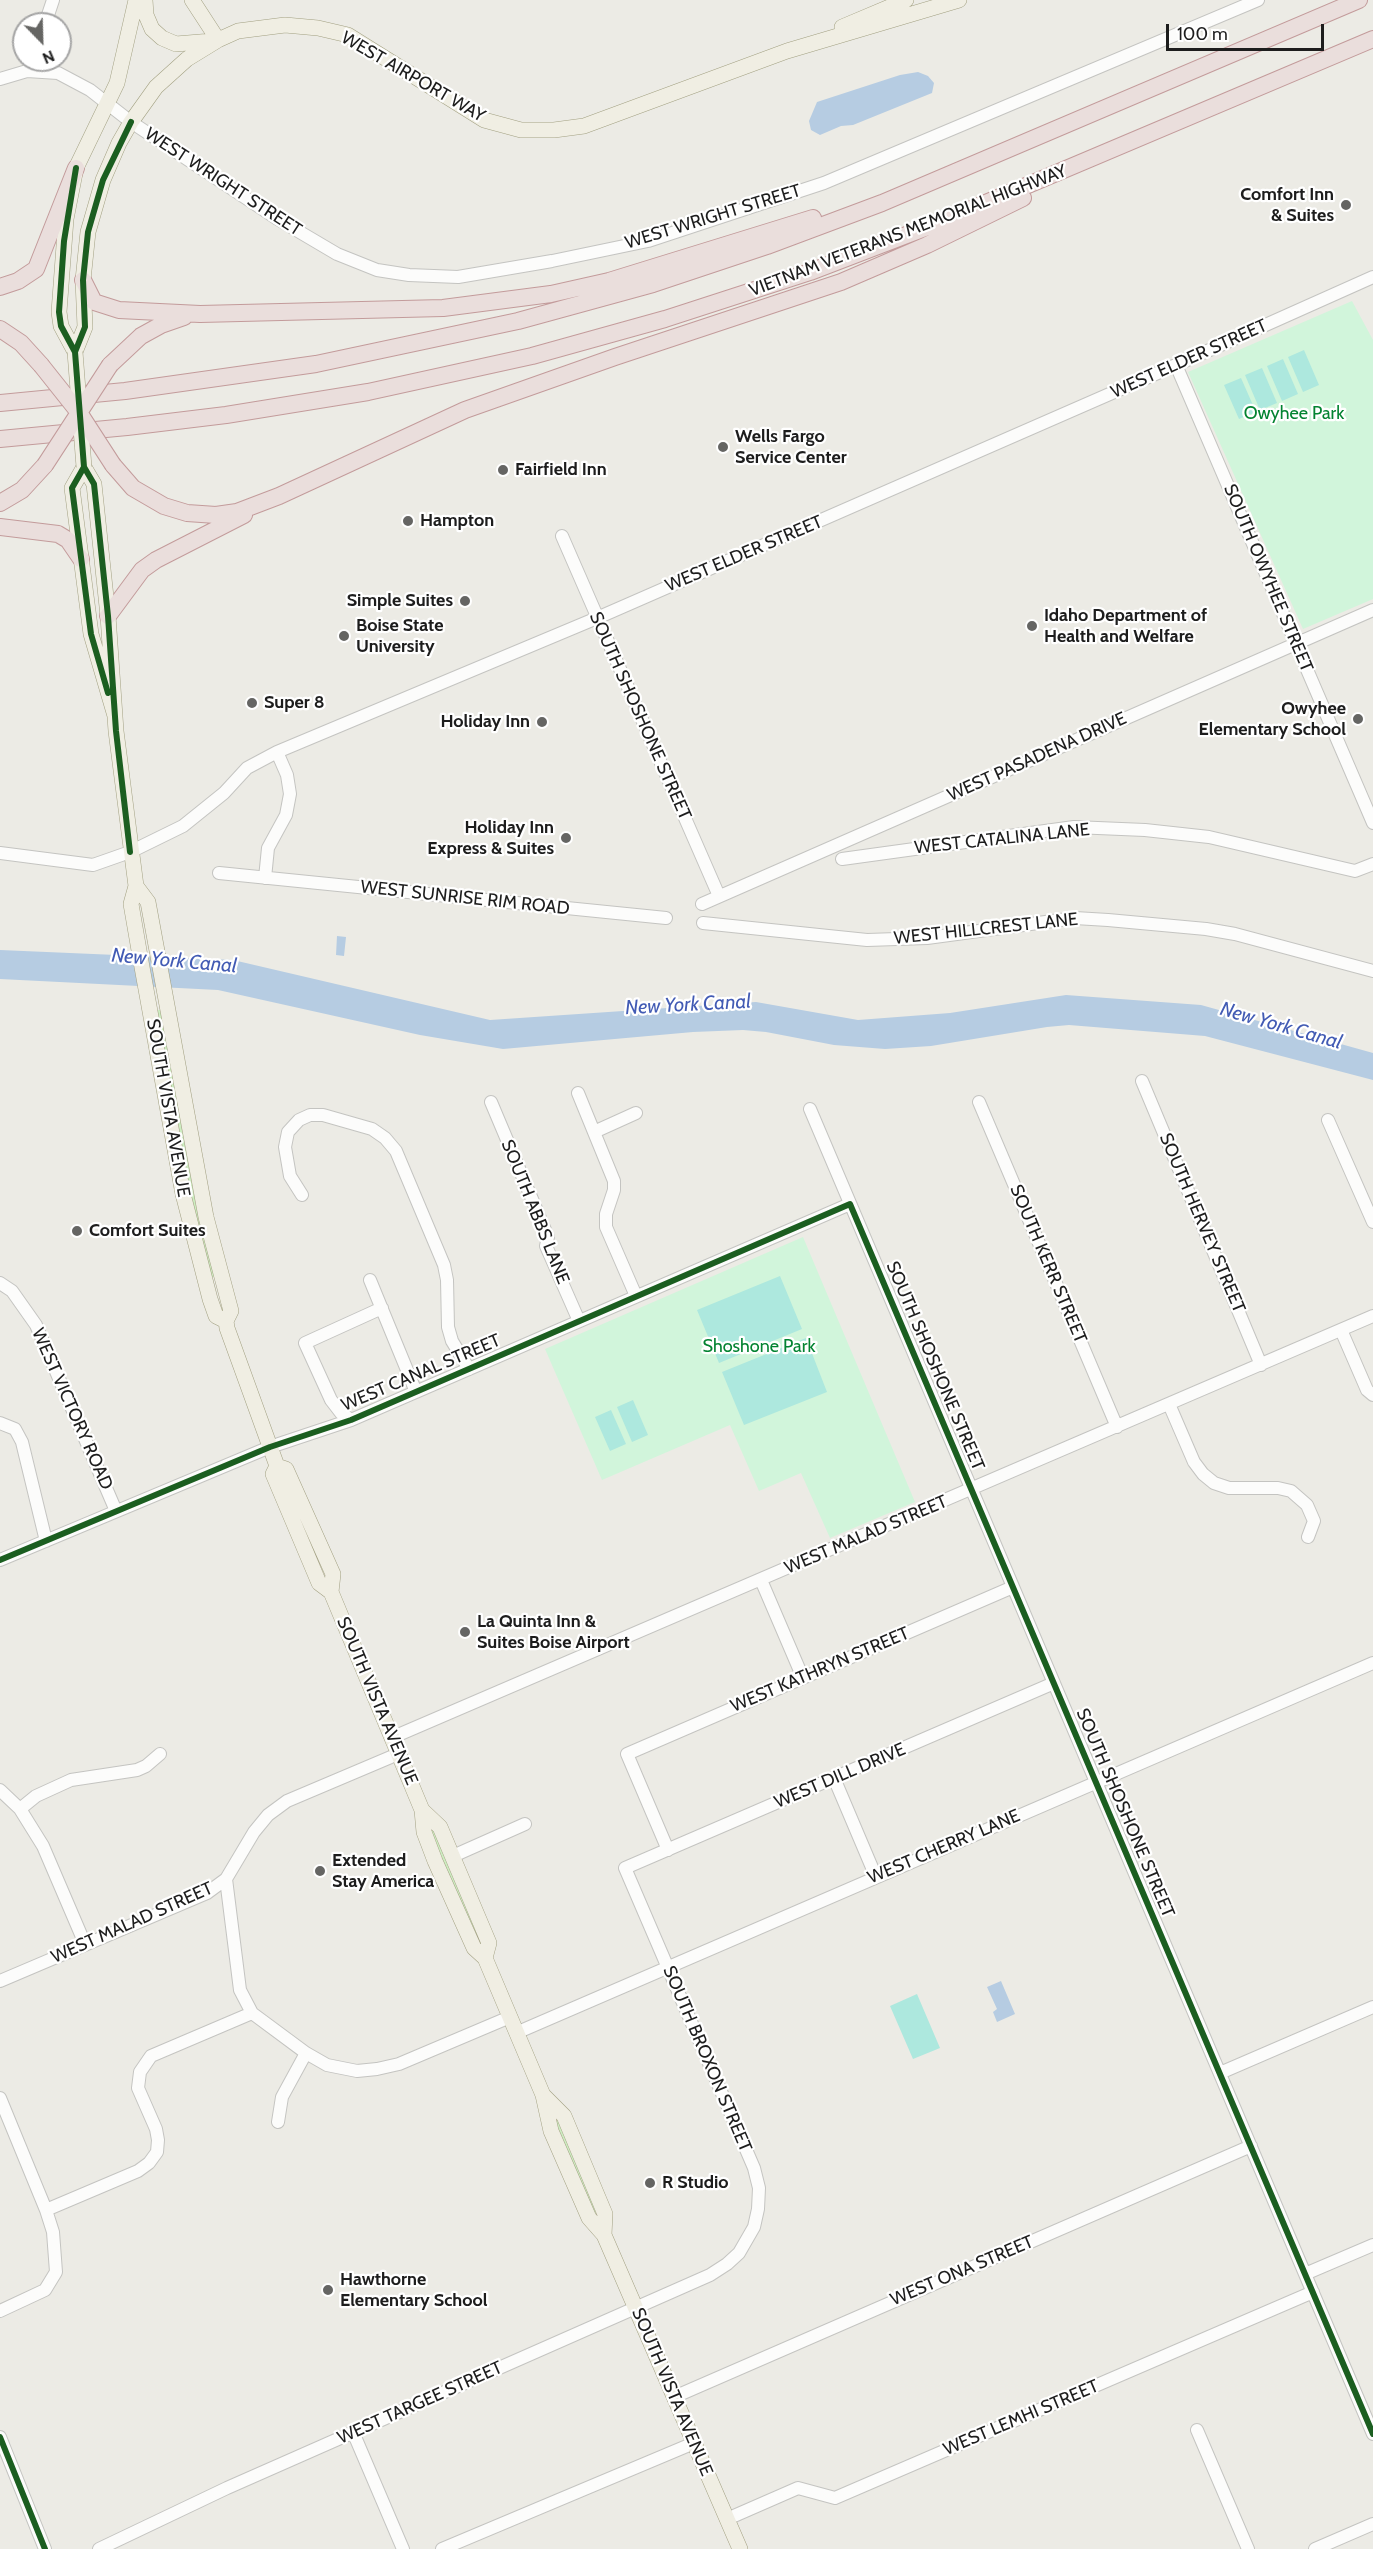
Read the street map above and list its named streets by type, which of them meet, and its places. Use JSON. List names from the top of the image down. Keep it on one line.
{"streets":{"highway":["VIETNAM VETERANS MEMORIAL HIGHWAY"],"main road":["WEST AIRPORT WAY","SOUTH VISTA AVENUE"],"street":["WEST WRIGHT STREET","WEST ELDER STREET","SOUTH OWYHEE STREET","SOUTH SHOSHONE STREET","WEST PASADENA DRIVE","WEST CATALINA LANE","WEST SUNRISE RIM ROAD","WEST HILLCREST LANE","SOUTH ABBS LANE","SOUTH HERVEY STREET","SOUTH KERR STREET","WEST CANAL STREET","WEST VICTORY ROAD","WEST MALAD STREET","WEST KATHRYN STREET","WEST DILL DRIVE","WEST CHERRY LANE","SOUTH BROXON STREET","WEST ONA STREET","WEST TARGEE STREET","WEST LEMHI STREET"]},"crossings":[["WEST AIRPORT WAY","WEST WRIGHT STREET"],["WEST AIRPORT WAY","SOUTH VISTA AVENUE"],["WEST WRIGHT STREET","SOUTH VISTA AVENUE"],["WEST ELDER STREET","SOUTH OWYHEE STREET"],["WEST ELDER STREET","SOUTH SHOSHONE STREET"],["WEST ELDER STREET","SOUTH VISTA AVENUE"],["SOUTH OWYHEE STREET","WEST PASADENA DRIVE"],["SOUTH SHOSHONE STREET","WEST PASADENA DRIVE"],["SOUTH SHOSHONE STREET","WEST CANAL STREET"],["SOUTH SHOSHONE STREET","WEST MALAD STREET"],["SOUTH SHOSHONE STREET","WEST KATHRYN STREET"],["SOUTH SHOSHONE STREET","WEST DILL DRIVE"],["SOUTH SHOSHONE STREET","WEST CHERRY LANE"],["SOUTH SHOSHONE STREET","WEST ONA STREET"],["SOUTH SHOSHONE STREET","WEST LEMHI STREET"],["SOUTH VISTA AVENUE","WEST CANAL STREET"],["SOUTH VISTA AVENUE","WEST MALAD STREET"],["SOUTH VISTA AVENUE","WEST CHERRY LANE"],["SOUTH VISTA AVENUE","WEST ONA STREET"],["SOUTH VISTA AVENUE","WEST TARGEE STREET"],["SOUTH VISTA AVENUE","WEST LEMHI STREET"],["SOUTH ABBS LANE","WEST CANAL STREET"],["SOUTH HERVEY STREET","WEST MALAD STREET"],["SOUTH KERR STREET","WEST MALAD STREET"],["WEST CANAL STREET","WEST VICTORY ROAD"],["WEST KATHRYN STREET","WEST DILL DRIVE"],["WEST DILL DRIVE","SOUTH BROXON STREET"],["WEST CHERRY LANE","SOUTH BROXON STREET"],["SOUTH BROXON STREET","WEST TARGEE STREET"]],"water":["New York Canal"],"parks":["Owyhee Park","Shoshone Park"],"places":["Comfort Inn & Suites","Wells Fargo Service Center","Fairfield Inn","Hampton","Simple Suites","Idaho Department of Health and Welfare","Boise State University","Super 8","Owyhee Elementary School","Holiday Inn","Holiday Inn Express & Suites","Comfort Suites","La Quinta Inn & Suites Boise Airport","Extended Stay America","R Studio","Hawthorne Elementary School"],"scale_bar":"100 m","north":"bottom right"}
